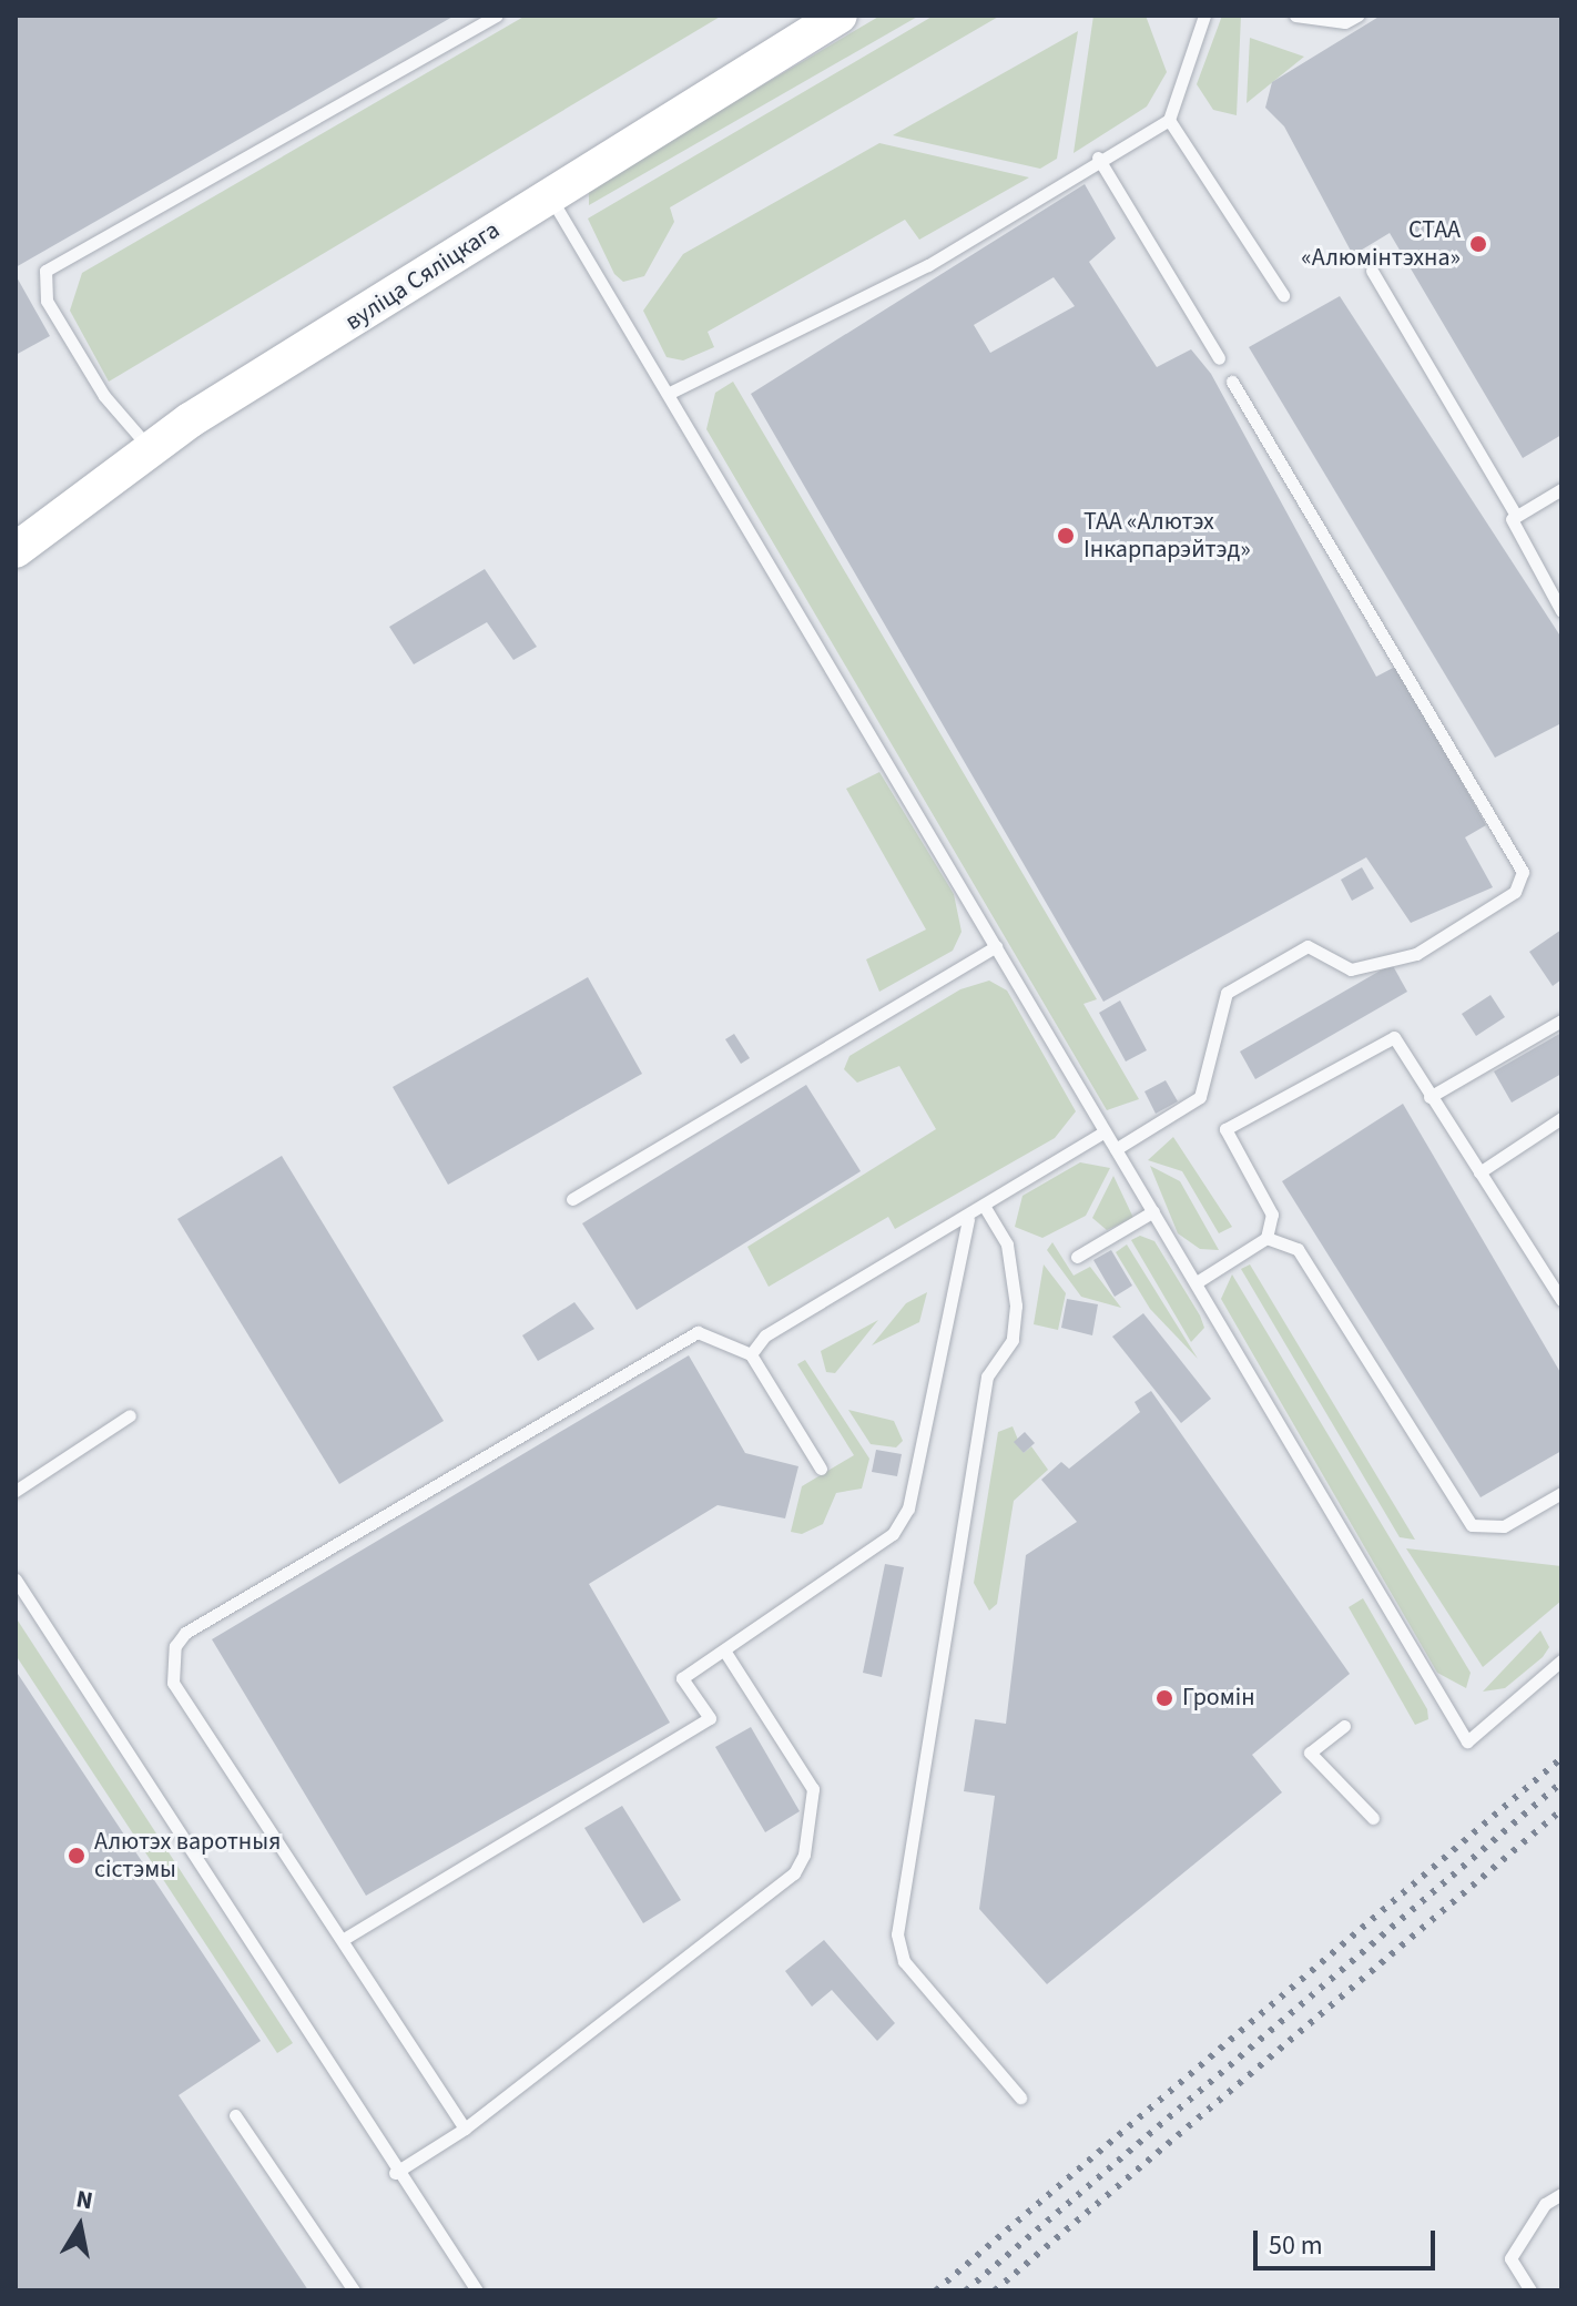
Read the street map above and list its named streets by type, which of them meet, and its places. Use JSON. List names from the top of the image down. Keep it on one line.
{"streets":{"main road":["вуліца Сяліцкага"]},"places":["СТАА «Алюмінтэхна»","ТАА «Алютэх Інкарпарэйтэд»","Громін","Алютэх варотныя сістэмы"],"scale_bar":"50 m","north":"top"}
